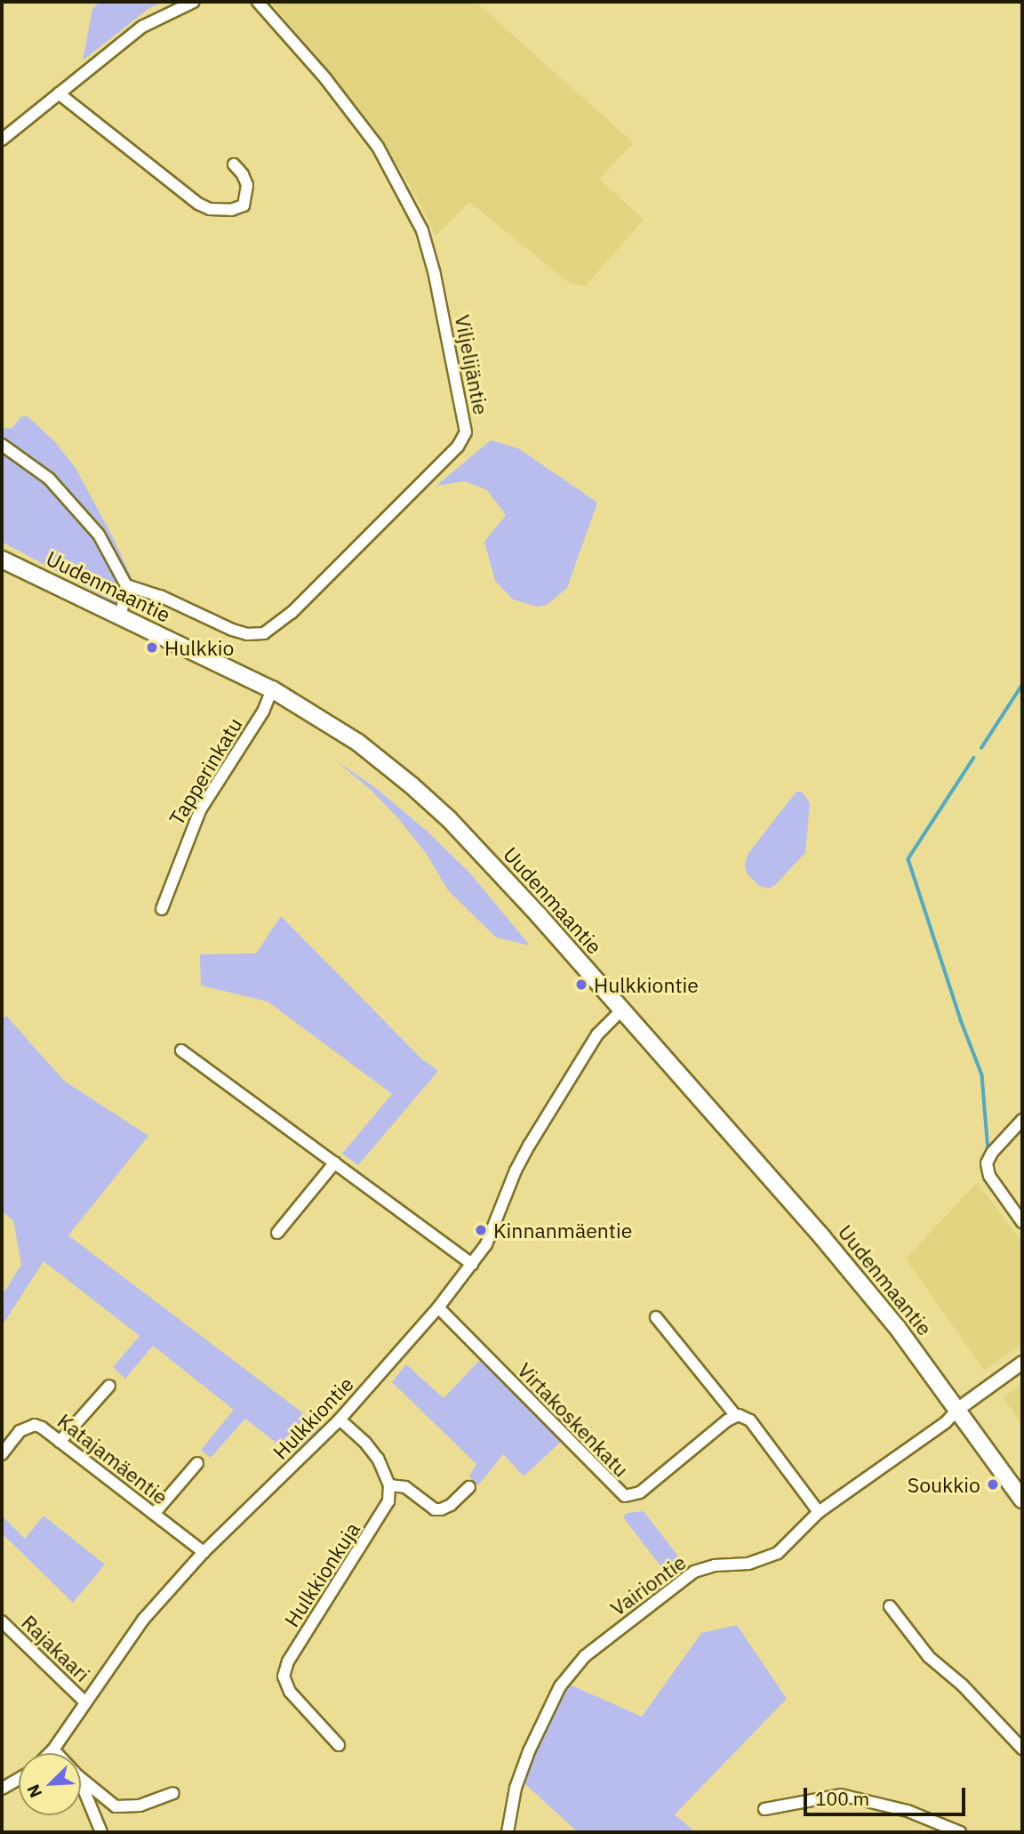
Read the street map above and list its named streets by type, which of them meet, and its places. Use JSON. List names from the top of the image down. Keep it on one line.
{"streets":{"main road":["Uudenmaantie"],"street":["Viljelijäntie","Tapperinkatu","Hulkkiontie","Virtakoskenkatu","Katajamäentie","Hulkkionkuja","Vairiontie","Rajakaari"]},"crossings":[["Uudenmaantie","Tapperinkatu"],["Uudenmaantie","Hulkkiontie"],["Uudenmaantie","Vairiontie"],["Hulkkiontie","Virtakoskenkatu"],["Hulkkiontie","Katajamäentie"],["Hulkkiontie","Rajakaari"]],"places":["Hulkkio","Hulkkiontie","Kinnanmäentie","Soukkio"],"scale_bar":"100 m","north":"bottom left"}
